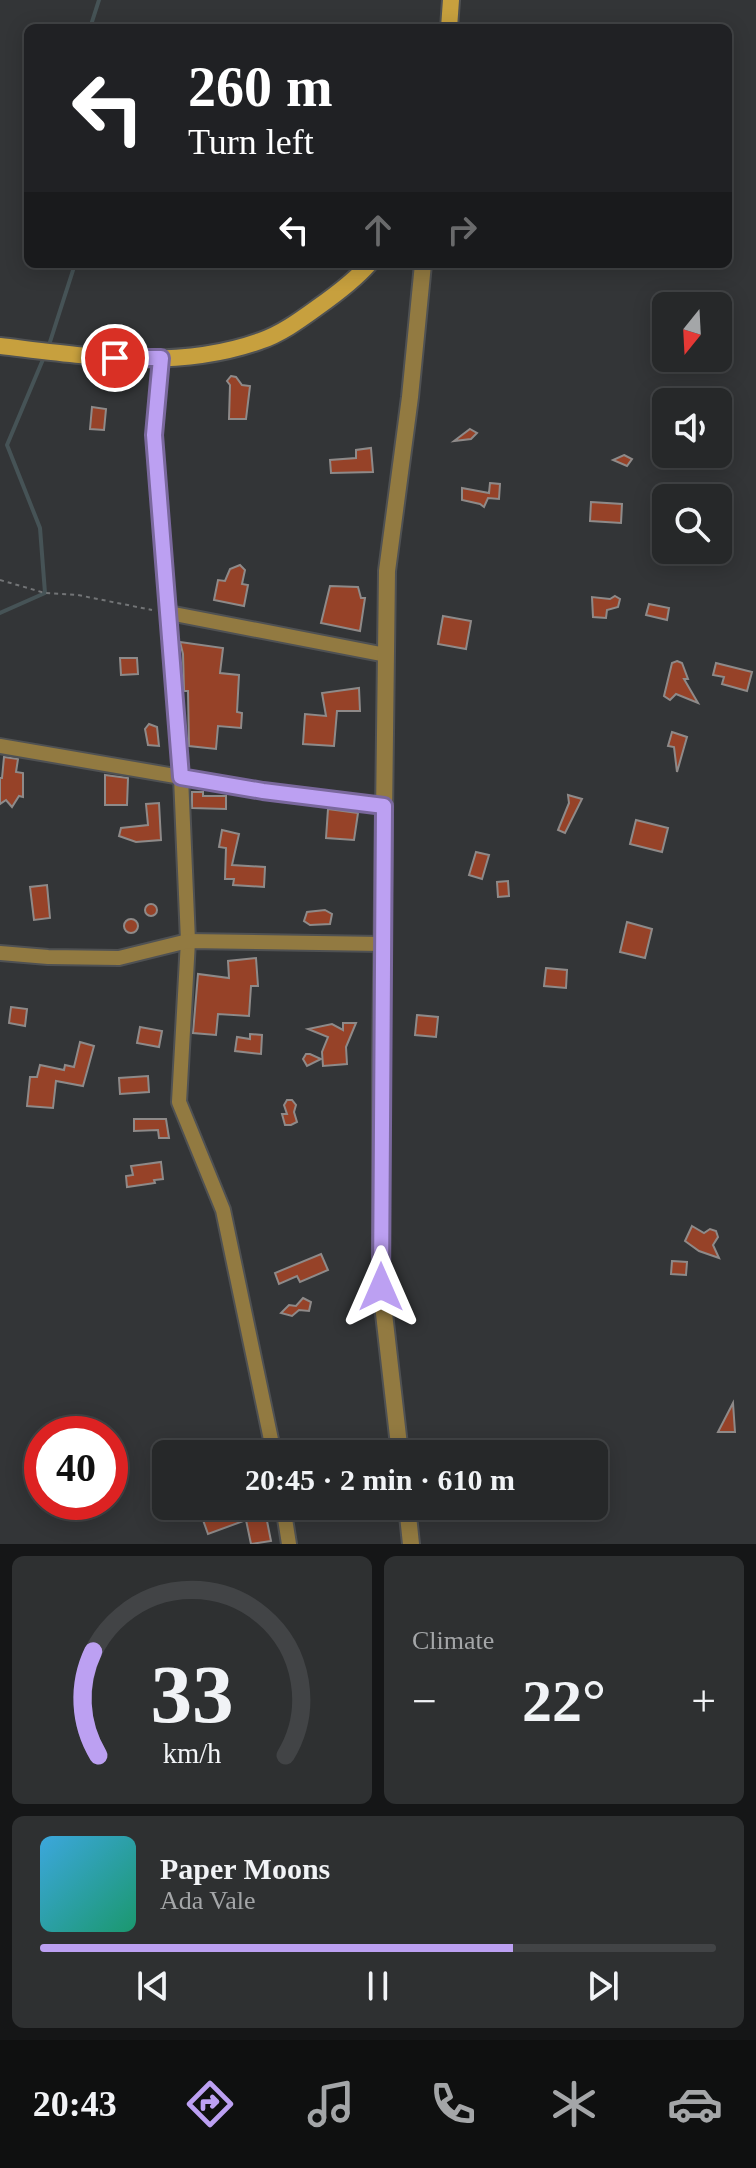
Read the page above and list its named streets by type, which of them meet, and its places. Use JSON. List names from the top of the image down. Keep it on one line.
{"north":"bottom","page":{"turn":["260 m","Turn left"],"limit":"40","trip":"20:45 · 2 min · 610 m","tile":"Climate","heat":["−","22°","+"],"song":["Paper Moons","Ada Vale"],"tabs":"20:43","gauge":["33","km/h"]}}
